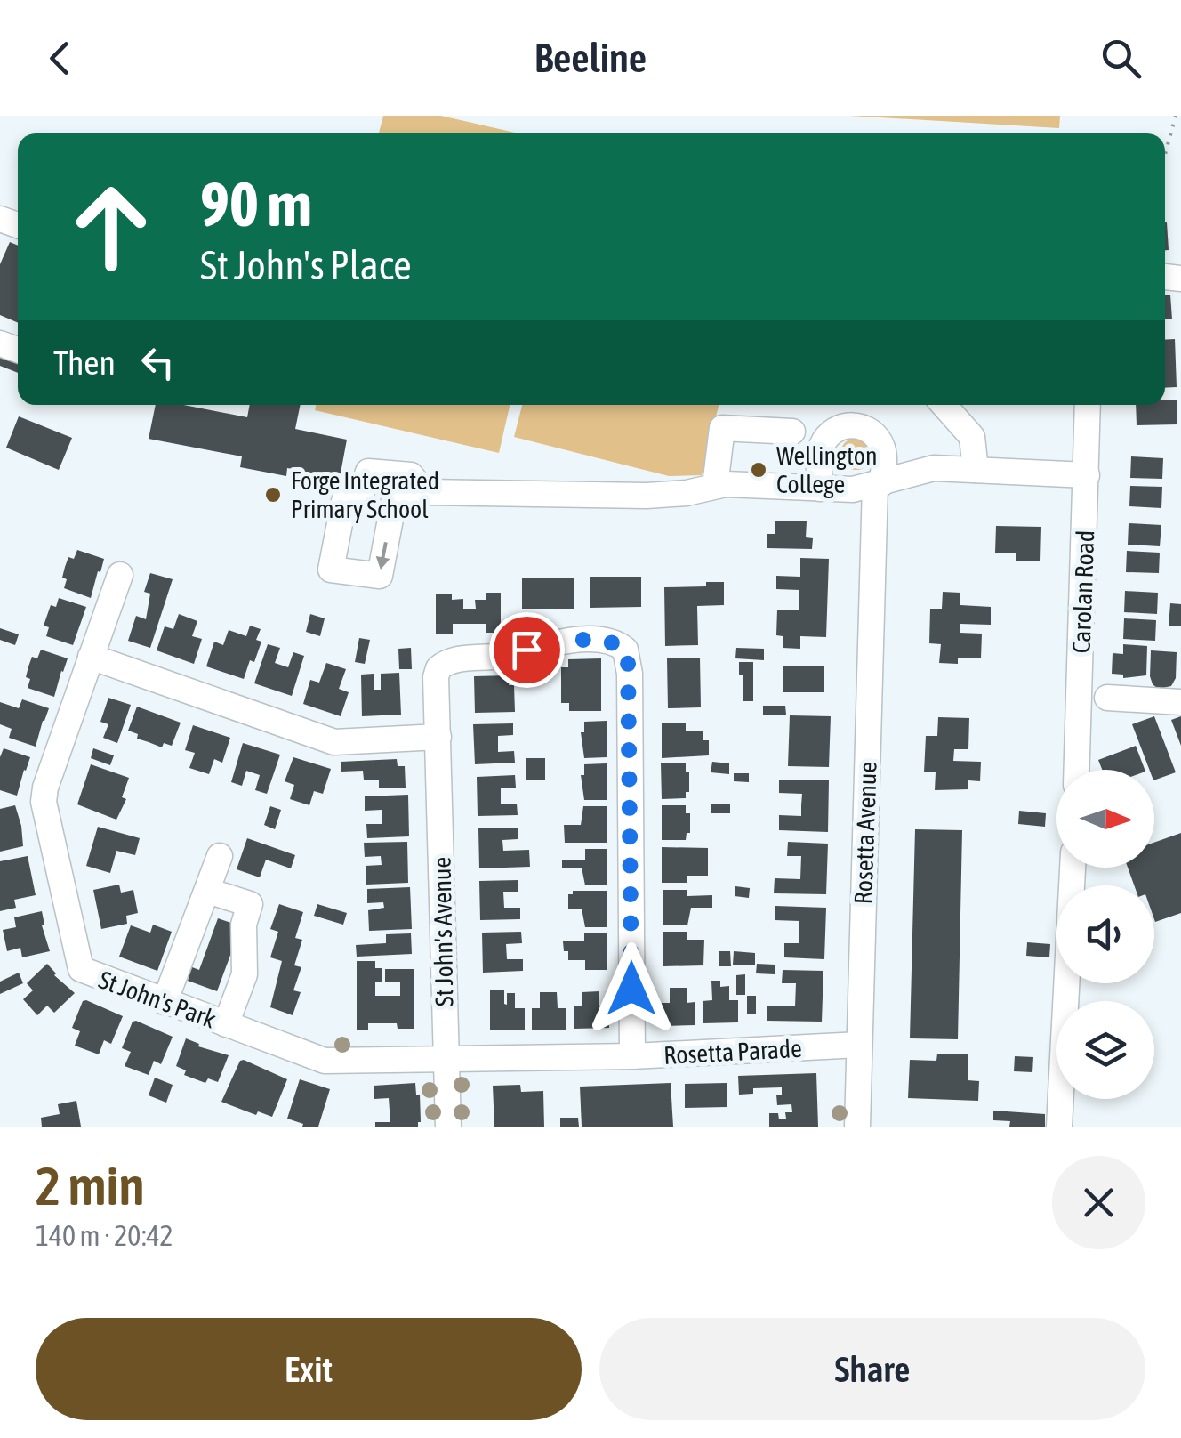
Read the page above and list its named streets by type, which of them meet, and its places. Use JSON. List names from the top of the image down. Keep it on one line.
{"streets":{"street":["Carolan Road","Rosetta Avenue","St John's Avenue","St John's Park","Rosetta Parade"]},"crossings":[["Rosetta Avenue","Rosetta Parade"],["St John's Avenue","St John's Park"],["St John's Avenue","Rosetta Parade"],["St John's Park","Rosetta Parade"]],"places":["Wellington College","Forge Integrated Primary School"],"north":"right","page":{"header":"Beeline","turn":["90 m","St John's Place"],"then":"Then","heading":["2 min","140 m · 20:42"],"buttons":["Exit","Share"]}}
